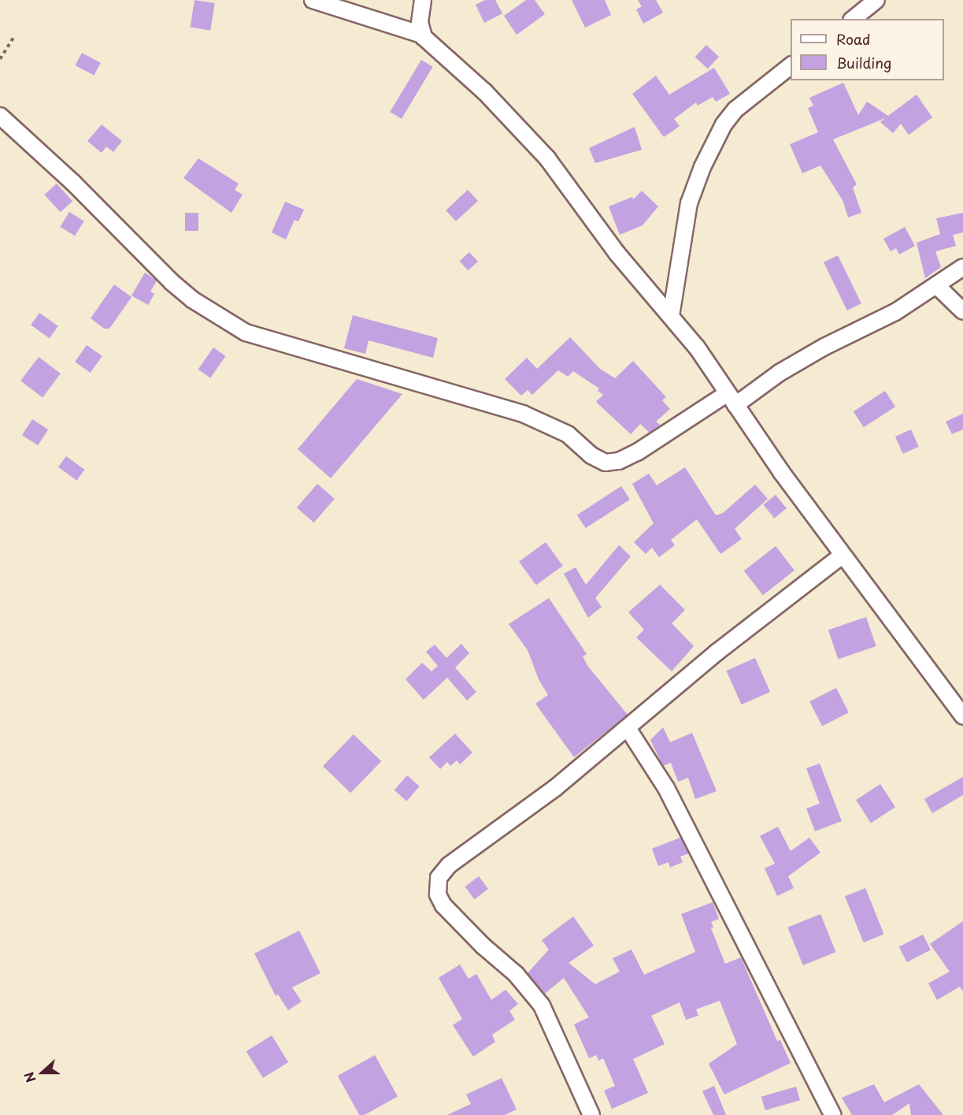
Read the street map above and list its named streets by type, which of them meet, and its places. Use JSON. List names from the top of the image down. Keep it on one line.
{"legend":["Road","Building"],"north":"left"}
